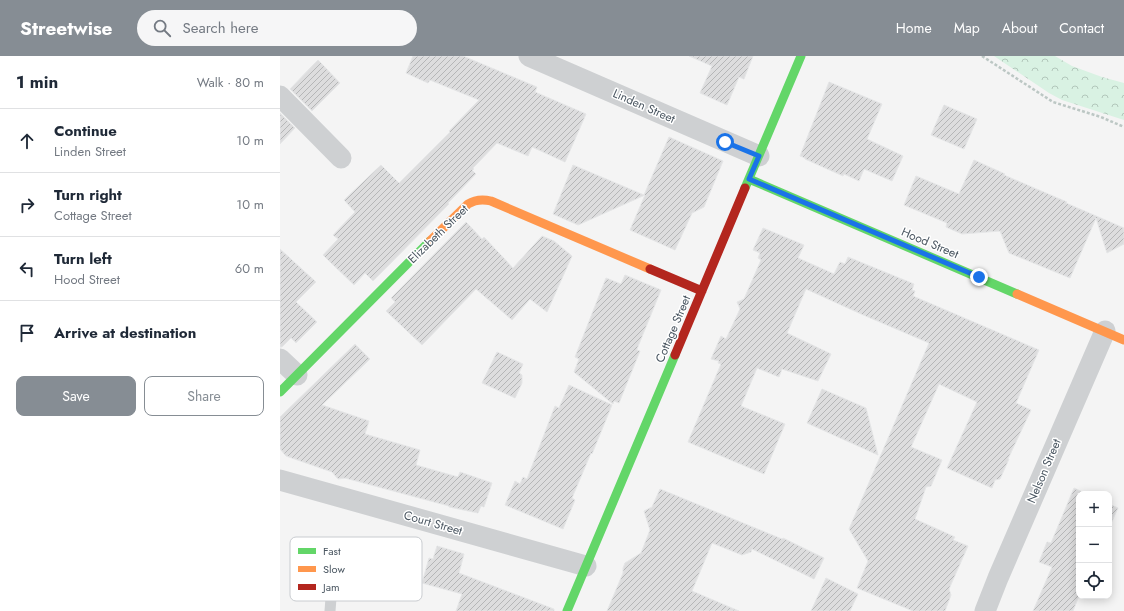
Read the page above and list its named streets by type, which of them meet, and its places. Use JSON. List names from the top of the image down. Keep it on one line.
{"streets":{"street":["Linden Street","Elizabeth Street","Hood Street","Cottage Street","Nelson Street","Court Street"]},"crossings":[["Linden Street","Cottage Street"],["Elizabeth Street","Cottage Street"],["Hood Street","Cottage Street"],["Hood Street","Nelson Street"],["Cottage Street","Court Street"]],"legend":["Fast","Slow","Jam"],"page":{"header":"Streetwise","search":"Search here","nav":["Home","Map","About","Contact"],"heading":["1 min","Walk · 80 m"],"list":[["Continue","Linden Street","10 m"],["Turn right","Cottage Street","10 m"],["Turn left","Hood Street","60 m"],"Arrive at destination"],"buttons":["Save","Share"],"map_buttons":["+","−"]}}
